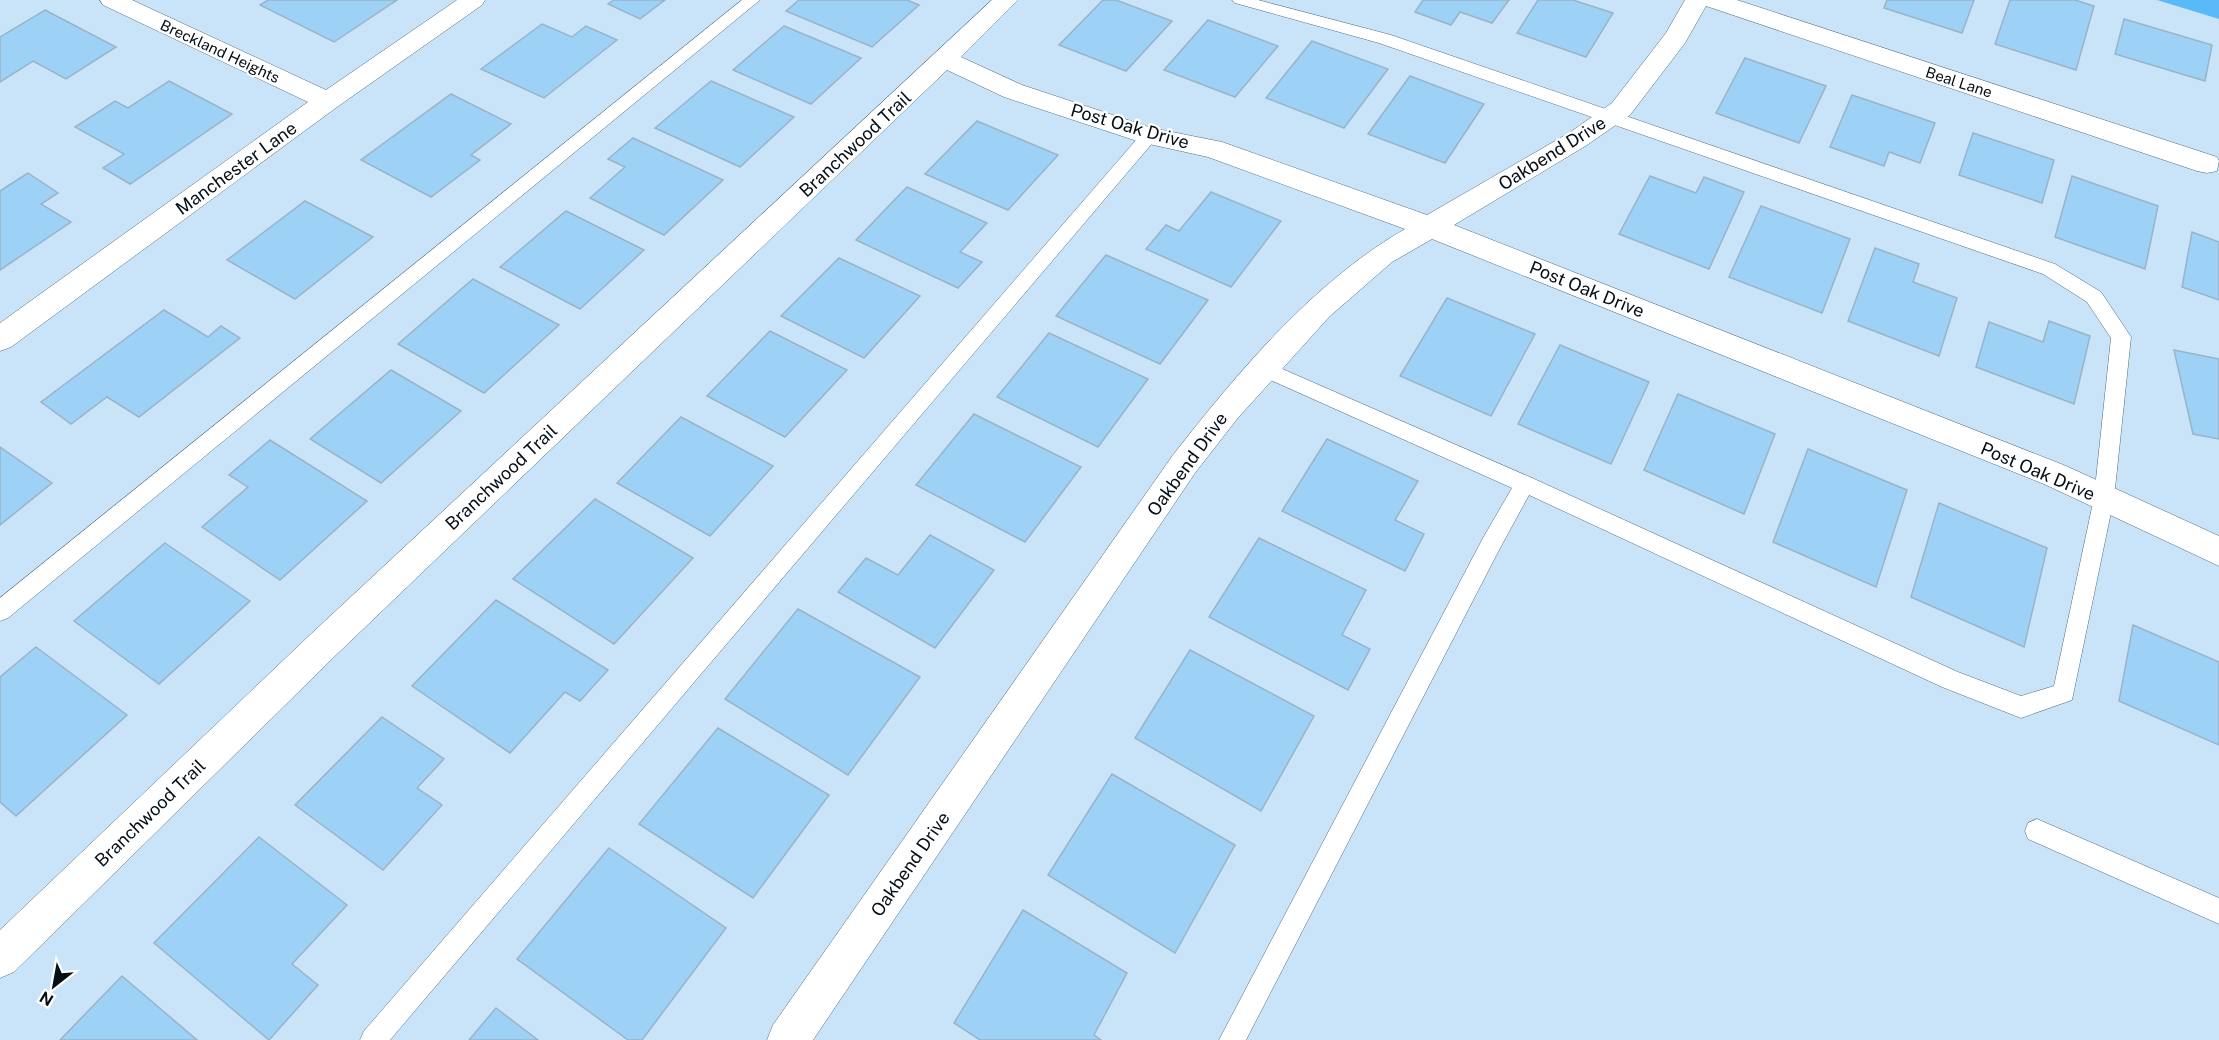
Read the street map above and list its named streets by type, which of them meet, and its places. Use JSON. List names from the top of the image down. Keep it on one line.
{"streets":{"street":["Breckland Heights","Beal Lane","Post Oak Drive","Branchwood Trail","Oakbend Drive","Manchester Lane"]},"crossings":[["Breckland Heights","Manchester Lane"],["Post Oak Drive","Branchwood Trail"],["Post Oak Drive","Oakbend Drive"]],"north":"bottom left"}
